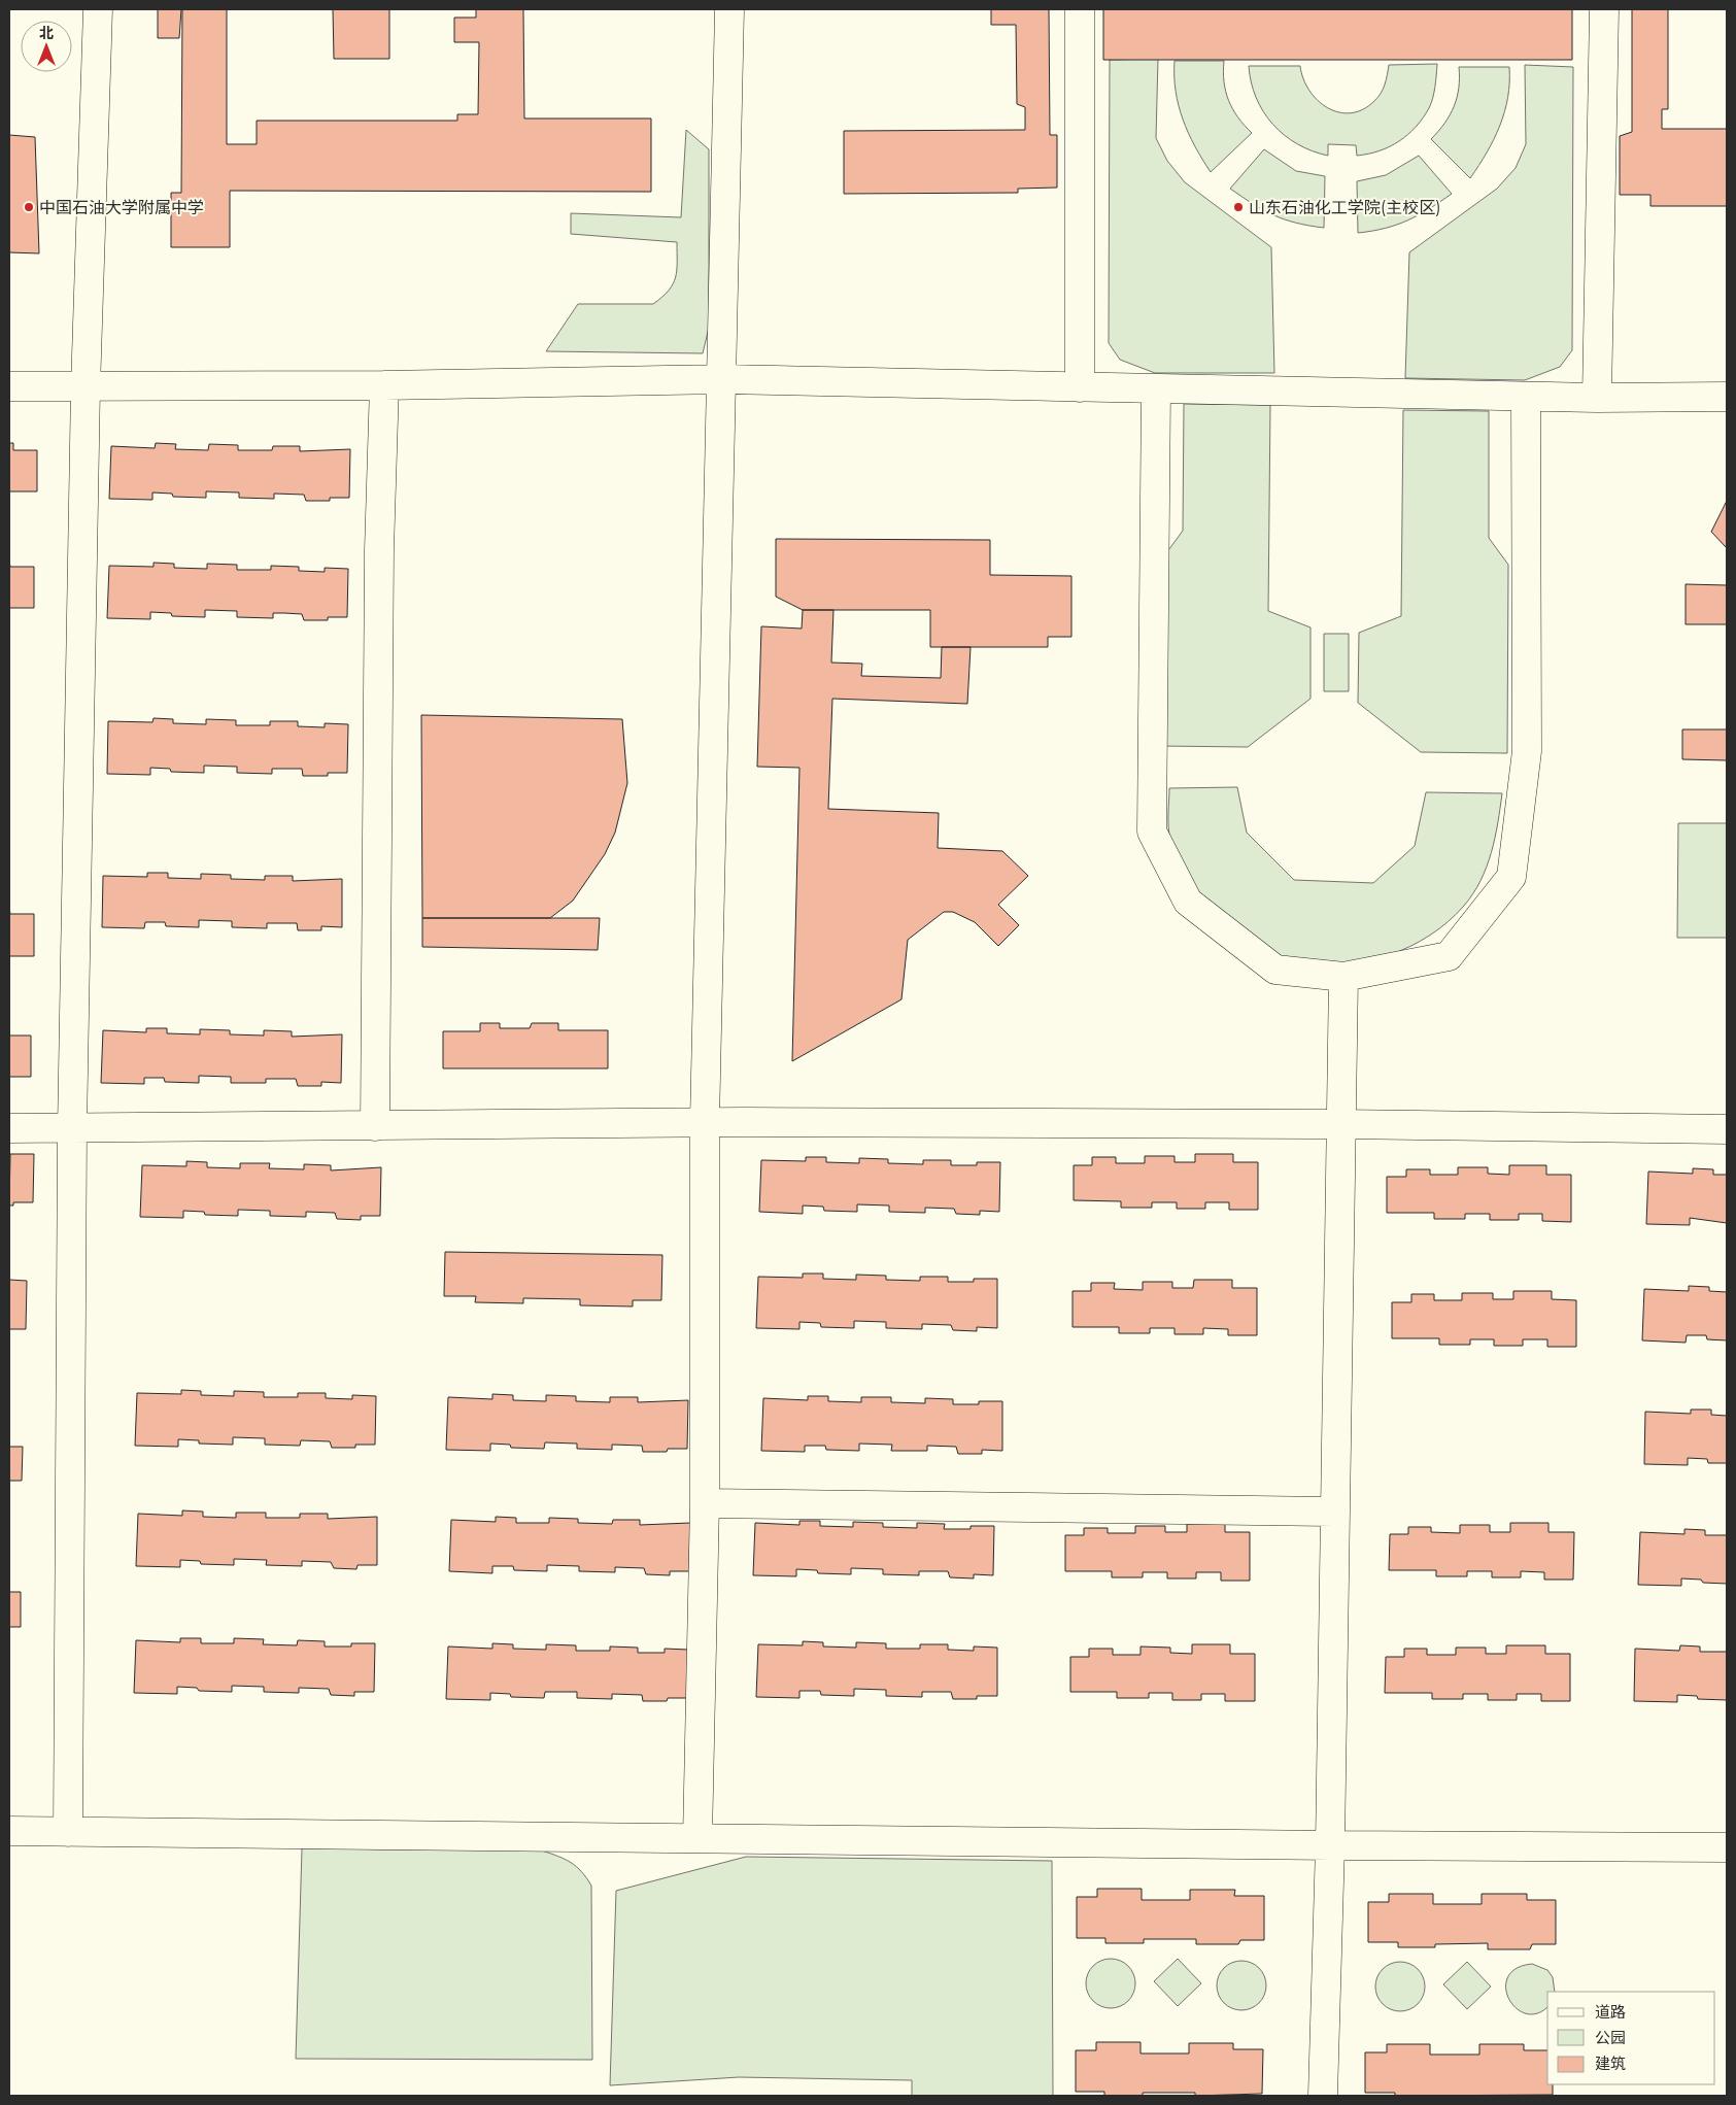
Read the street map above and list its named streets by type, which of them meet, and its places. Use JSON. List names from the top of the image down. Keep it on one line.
{"places":["中国石油大学附属中学","山东石油化工学院(主校区)"],"legend":["道路","公园","建筑"],"north":"top"}
